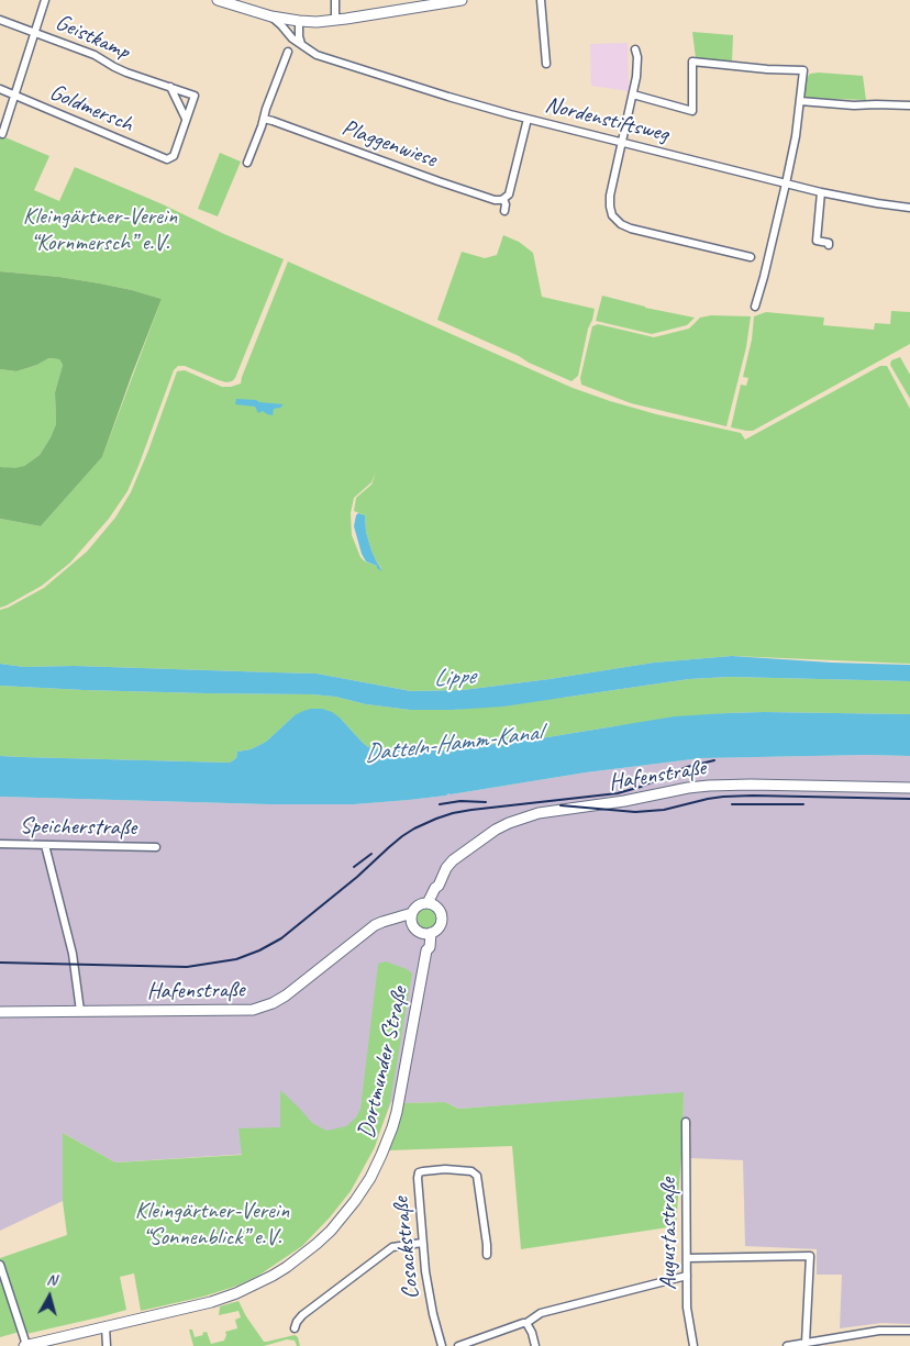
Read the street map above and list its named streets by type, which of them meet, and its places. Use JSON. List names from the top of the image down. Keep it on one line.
{"streets":{"main road":["Hafenstraße","Dortmunder Straße"],"street":["Geistkamp","Goldmersch","Nordenstiftsweg","Plaggenwiese","Speicherstraße","Augustastraße","Cosackstraße"]},"crossings":[["Geistkamp","Goldmersch"],["Hafenstraße","Dortmunder Straße"]],"water":["Lippe","Datteln-Hamm-Kanal"],"parks":["Kleingärtner-Verein “Kornmersch” e.V.","Kleingärtner-Verein “Sonnenblick” e.V."],"north":"top"}
